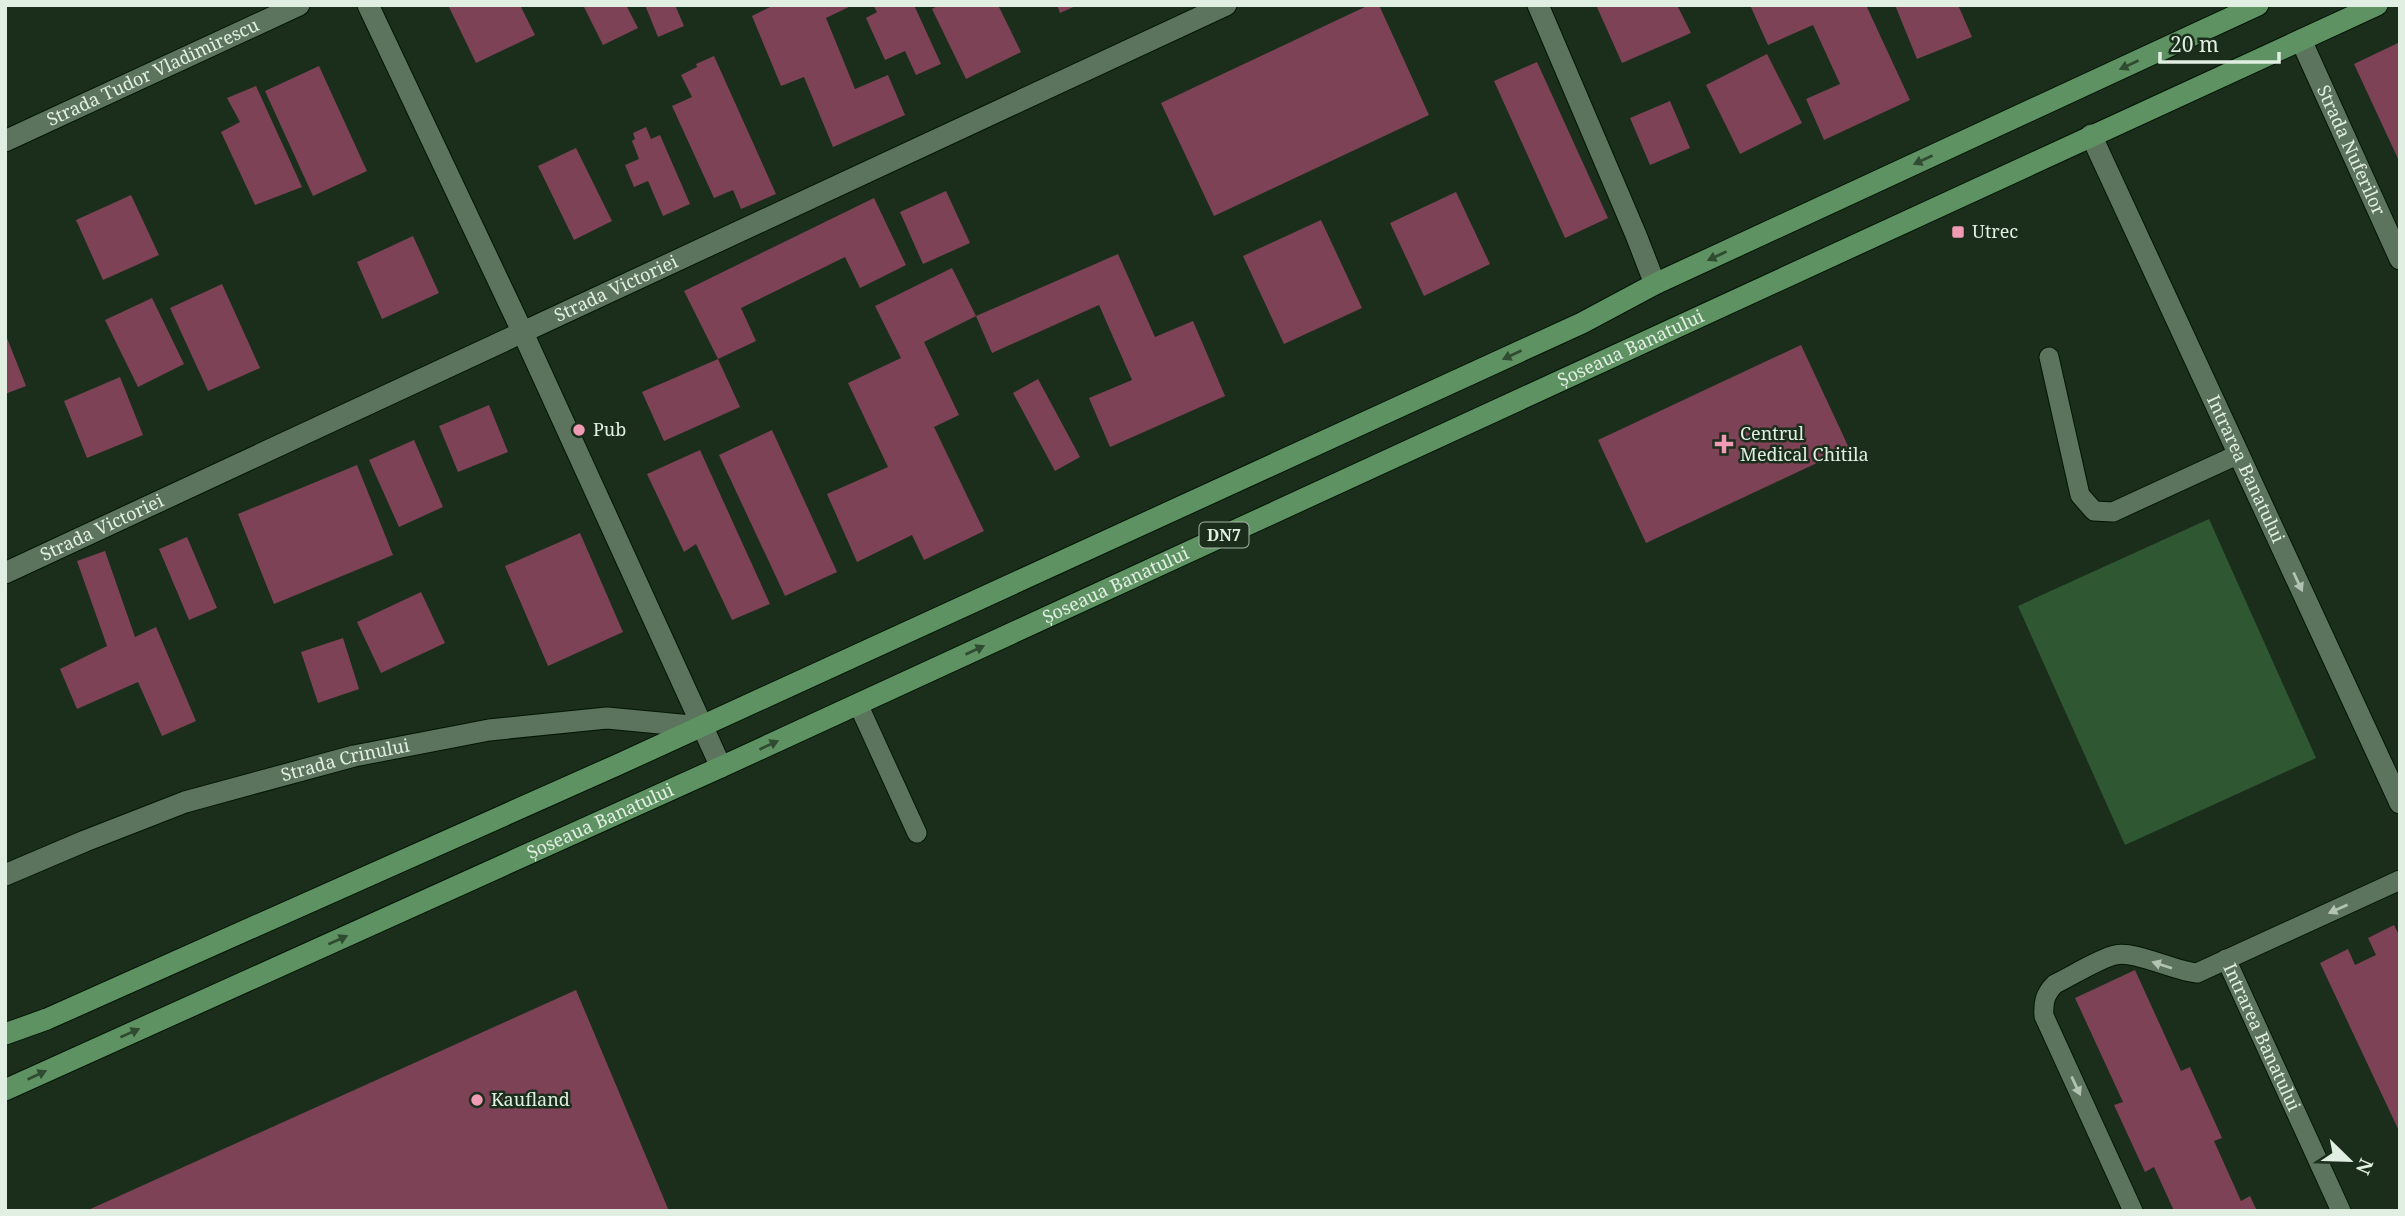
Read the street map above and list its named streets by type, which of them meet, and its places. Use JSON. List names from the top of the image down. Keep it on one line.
{"streets":{"main road":["Șoseaua Banatului","DN7"],"street":["Strada Tudor Vladimirescu","Strada Nuferilor","Strada Victoriei","Intrarea Banatului","Strada Crinului"]},"crossings":[["Strada Nuferilor","Șoseaua Banatului"],["Șoseaua Banatului","Intrarea Banatului"],["DN7","Strada Crinului"]],"places":{"transit":["Utrec"],"other":["Pub","Kaufland"],"health":["Centrul Medical Chitila"]},"scale_bar":"20 m","north":"bottom right"}
